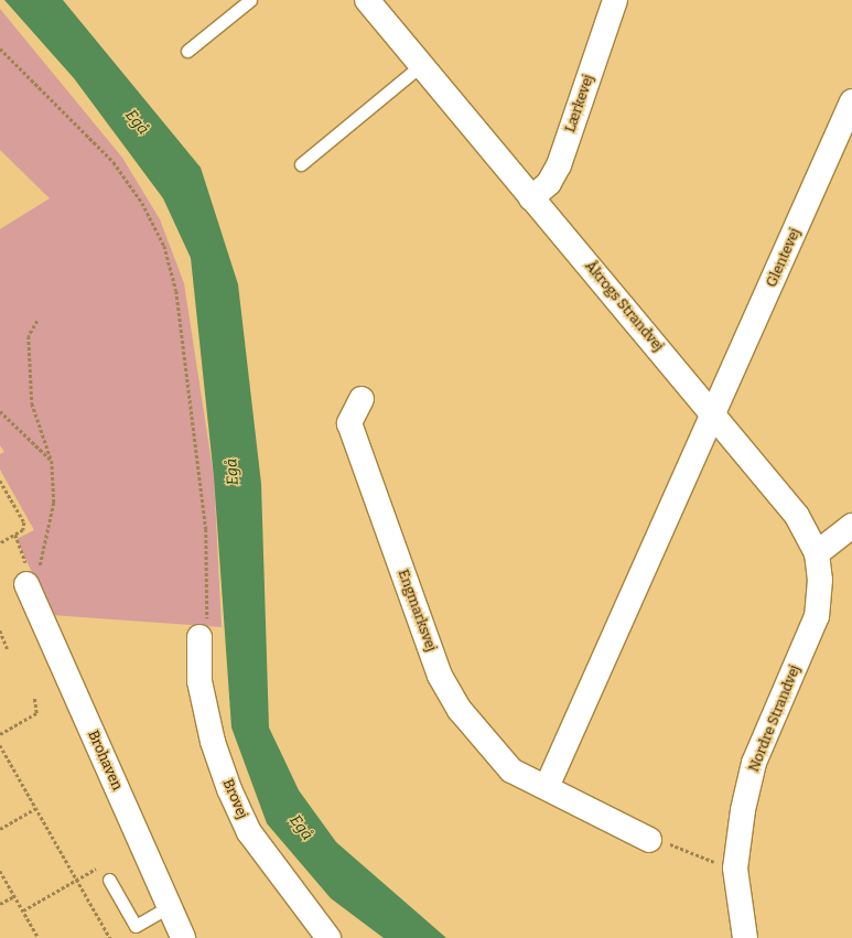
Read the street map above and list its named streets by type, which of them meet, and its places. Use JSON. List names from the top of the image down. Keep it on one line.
{"streets":{"street":["Lærkevej","Glentevej","Åkrogs Strandvej","Engmarksvej","Nordre Strandvej","Brohaven","Brovej"]},"crossings":[["Lærkevej","Åkrogs Strandvej"],["Glentevej","Åkrogs Strandvej"],["Åkrogs Strandvej","Nordre Strandvej"]],"water":["Egå"]}
